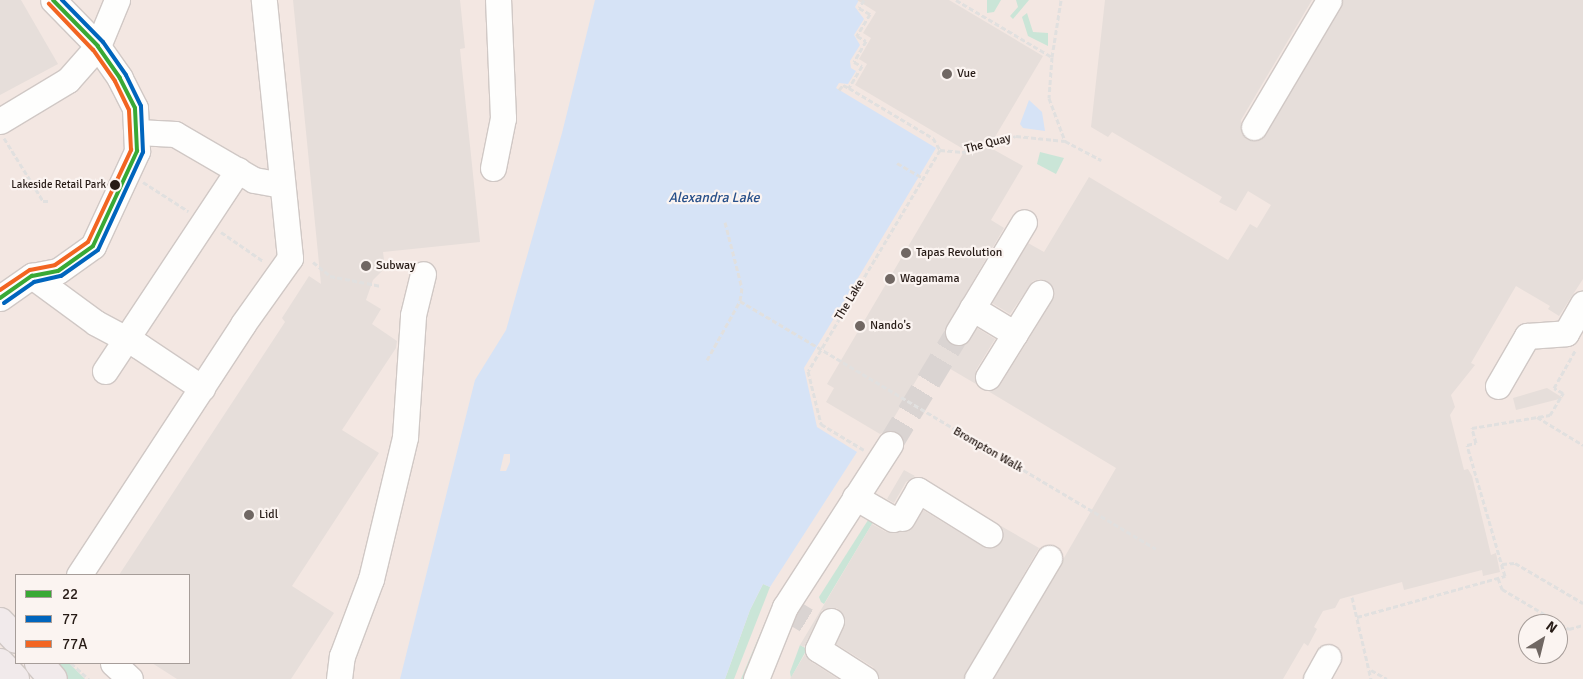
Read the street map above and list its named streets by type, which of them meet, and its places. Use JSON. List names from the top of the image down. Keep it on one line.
{"streets":{"path":["The Quay","The Lake","Brompton Walk"]},"crossings":[["The Quay","The Lake"],["The Lake","Brompton Walk"]],"water":["Alexandra Lake"],"places":["Vue","Lakeside Retail Park","Tapas Revolution","Subway","Wagamama","Nando's","Lidl"],"lines":["transit line 22","transit line 77","transit line 77A"],"legend":["22","77","77A"],"north":"top right"}
